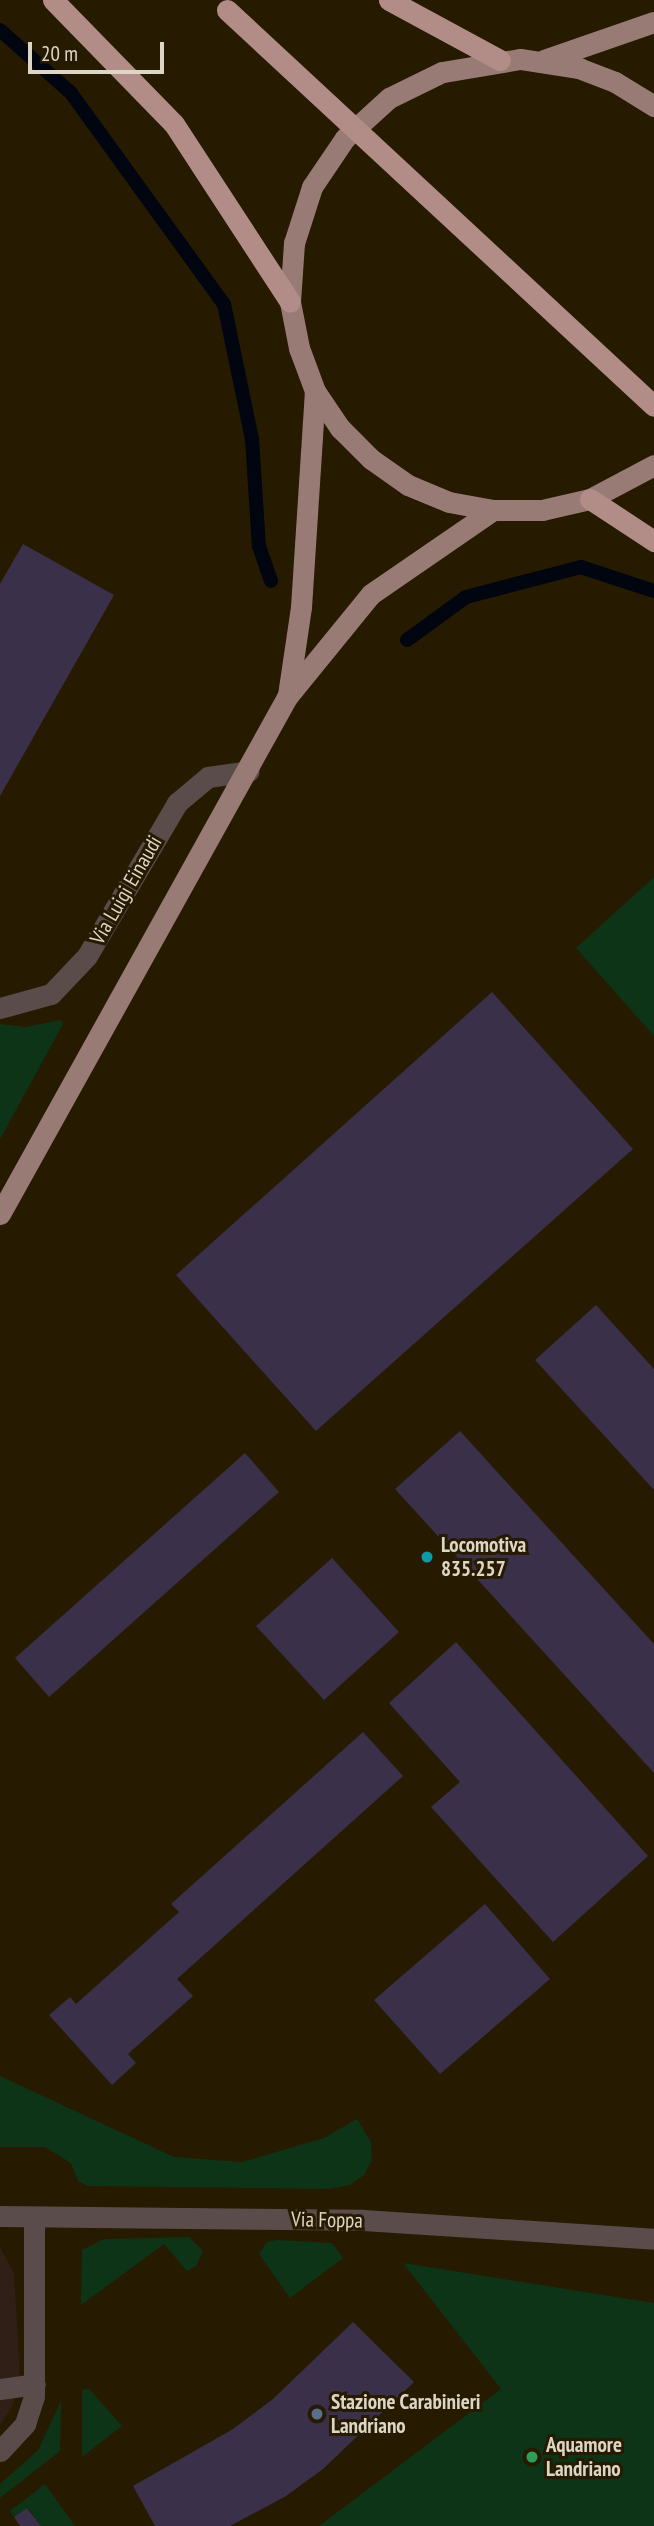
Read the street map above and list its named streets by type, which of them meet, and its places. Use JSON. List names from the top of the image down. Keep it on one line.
{"streets":{"street":["Via Luigi Einaudi","Via Foppa"]},"places":["Locomotiva 835.257","Stazione Carabinieri Landriano","Aquamore Landriano"],"scale_bar":"20 m"}
